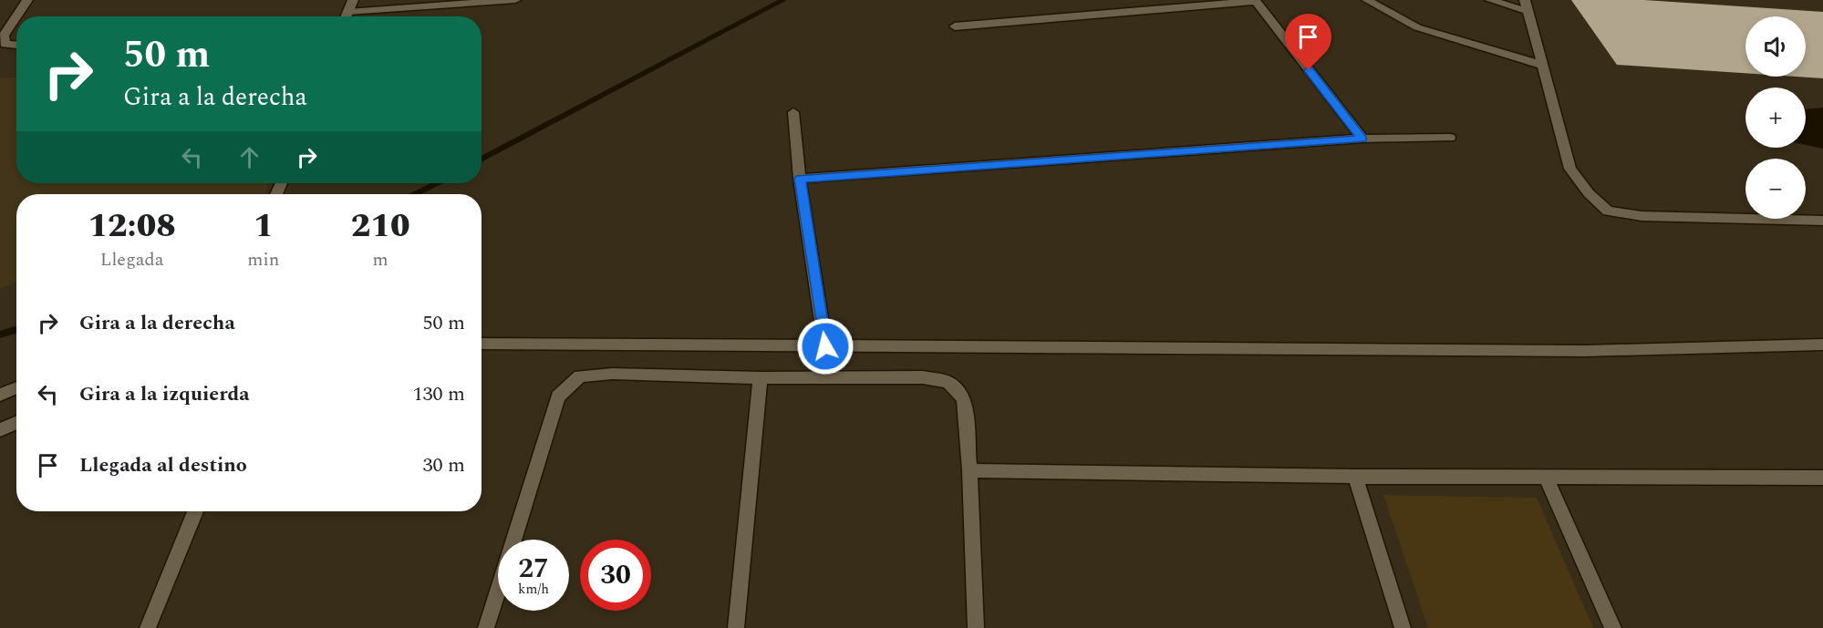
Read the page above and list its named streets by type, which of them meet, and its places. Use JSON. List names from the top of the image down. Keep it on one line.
{"page":{"map_buttons":["+","−"],"turn":["50 m","Gira a la derecha"],"eta":["12:08","Llegada","1","min","210","m"],"list":[{"name":"Gira a la derecha","value":"50 m"},{"name":"Gira a la izquierda","value":"130 m"},{"name":"Llegada al destino","value":"30 m"}],"speed":"27 km/h","limit":"30"}}
